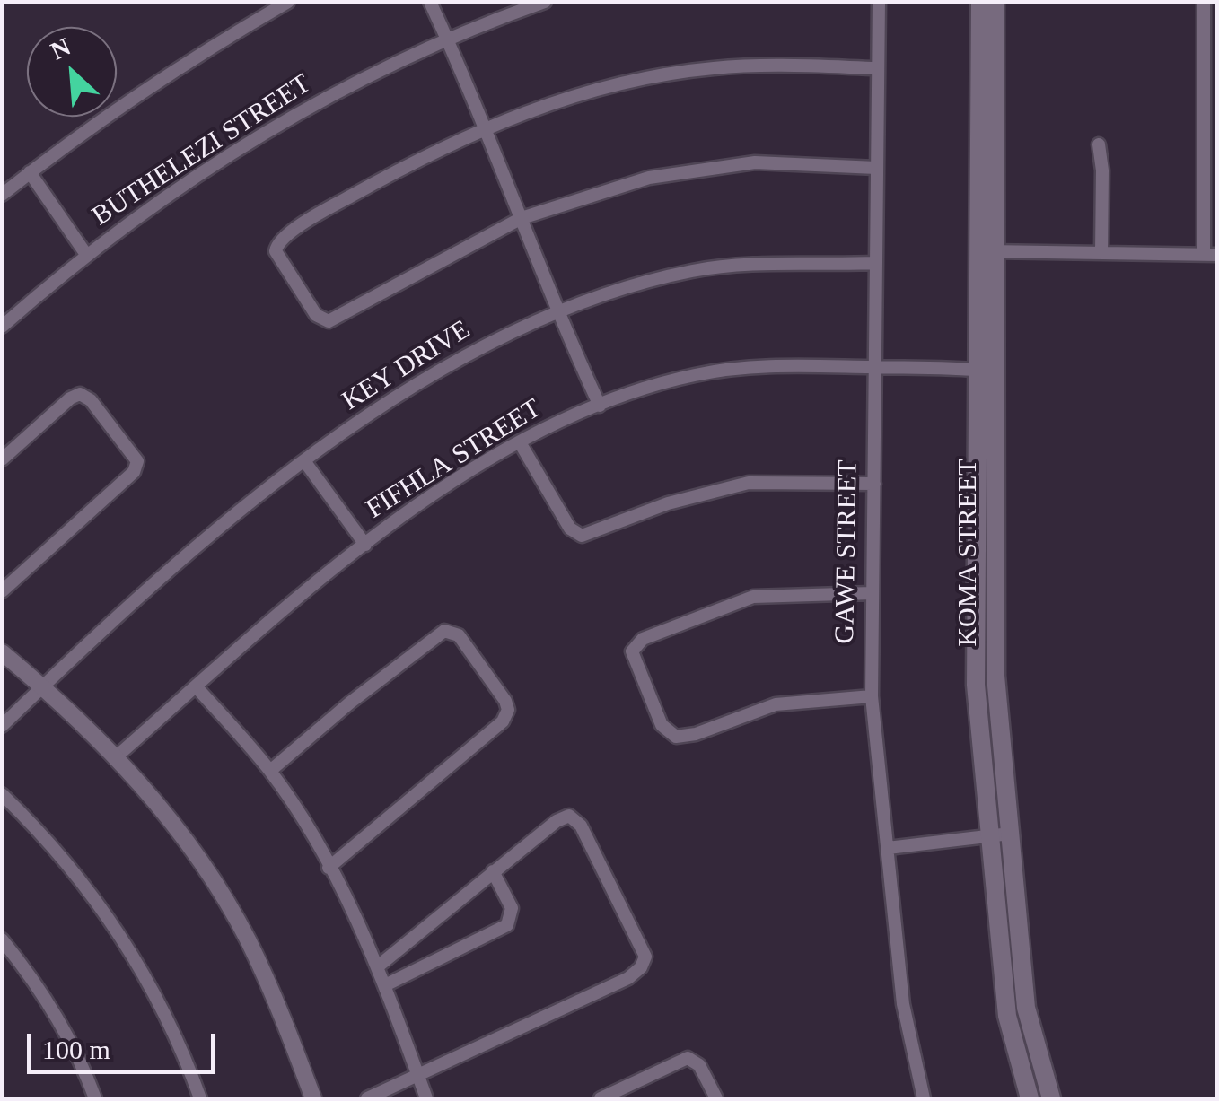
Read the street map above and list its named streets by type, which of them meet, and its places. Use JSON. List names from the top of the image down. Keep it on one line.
{"streets":{"main road":["KOMA STREET"],"street":["BUTHELEZI STREET","KEY DRIVE","FIFHLA STREET","GAWE STREET"]},"crossings":[["KEY DRIVE","GAWE STREET"],["FIFHLA STREET","GAWE STREET"],["FIFHLA STREET","KOMA STREET"]],"scale_bar":"100 m","north":"top left"}
